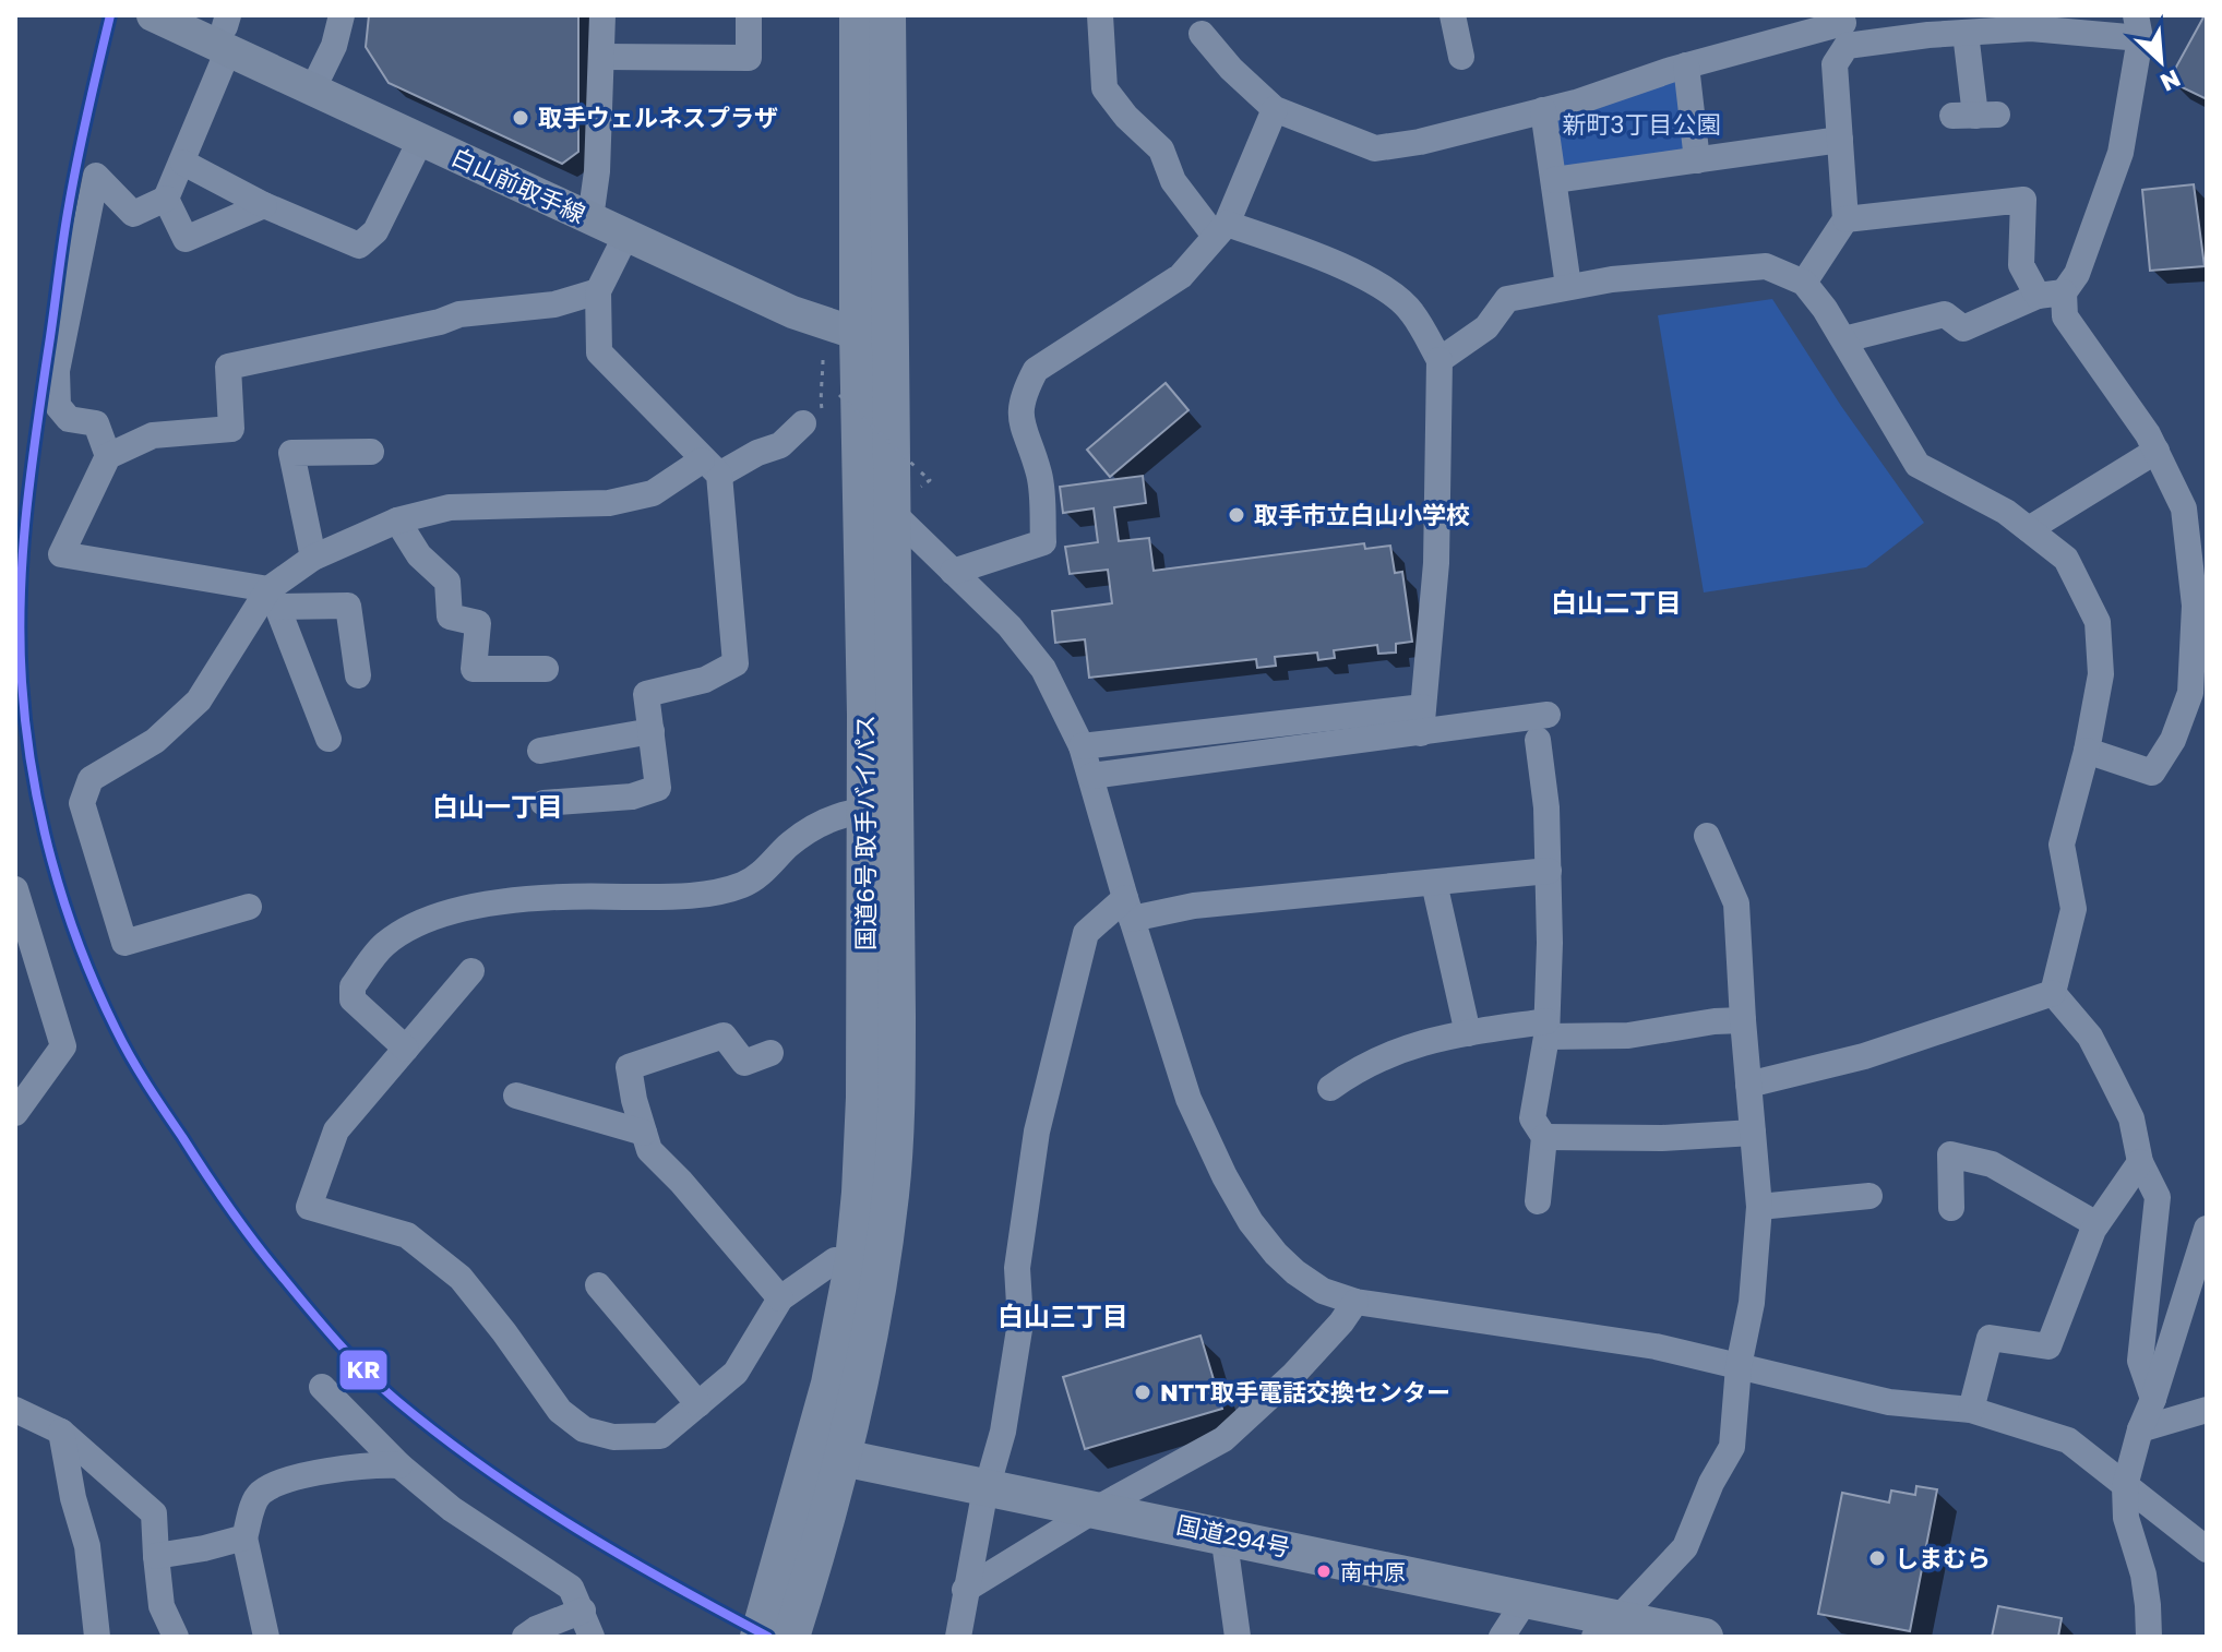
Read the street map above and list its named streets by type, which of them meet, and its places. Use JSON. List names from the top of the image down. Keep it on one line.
{"streets":{"highway":["国道6号 取手バイパス","国道294号"],"main road":["白山前取手線"]},"crossings":[["白山前取手線","国道6号 取手バイパス"],["国道6号 取手バイパス","国道294号"]],"districts":["白山二丁目","白山一丁目","白山三丁目"],"parks":["新町3丁目公園"],"places":["取手ウェルネスプラザ","取手市立白山小学校","NTT取手電話交換センター","しまむら","南中原"],"lines":["transit line KR"],"north":"bottom right"}
